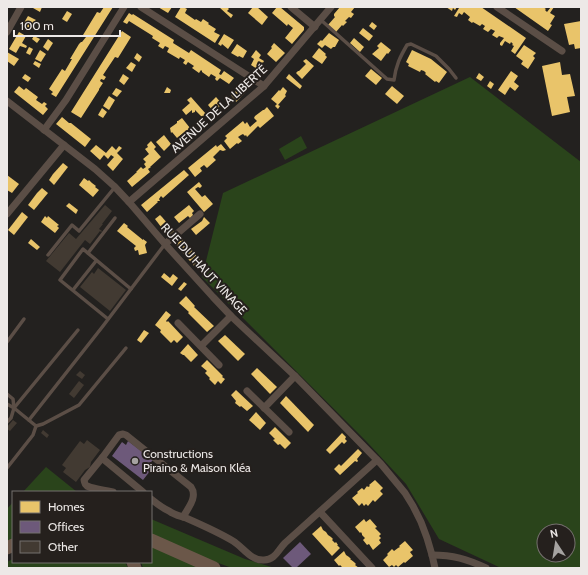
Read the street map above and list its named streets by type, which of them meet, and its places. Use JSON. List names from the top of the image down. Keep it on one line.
{"streets":{"street":["AVENUE DE LA LIBERTÉ","RUE DU HAUT VINAGE"]},"crossings":[["AVENUE DE LA LIBERTÉ","RUE DU HAUT VINAGE"]],"places":["Constructions Piraino & Maison Kléa"],"legend":["Homes","Offices","Other"],"scale_bar":"100 m","north":"top"}
